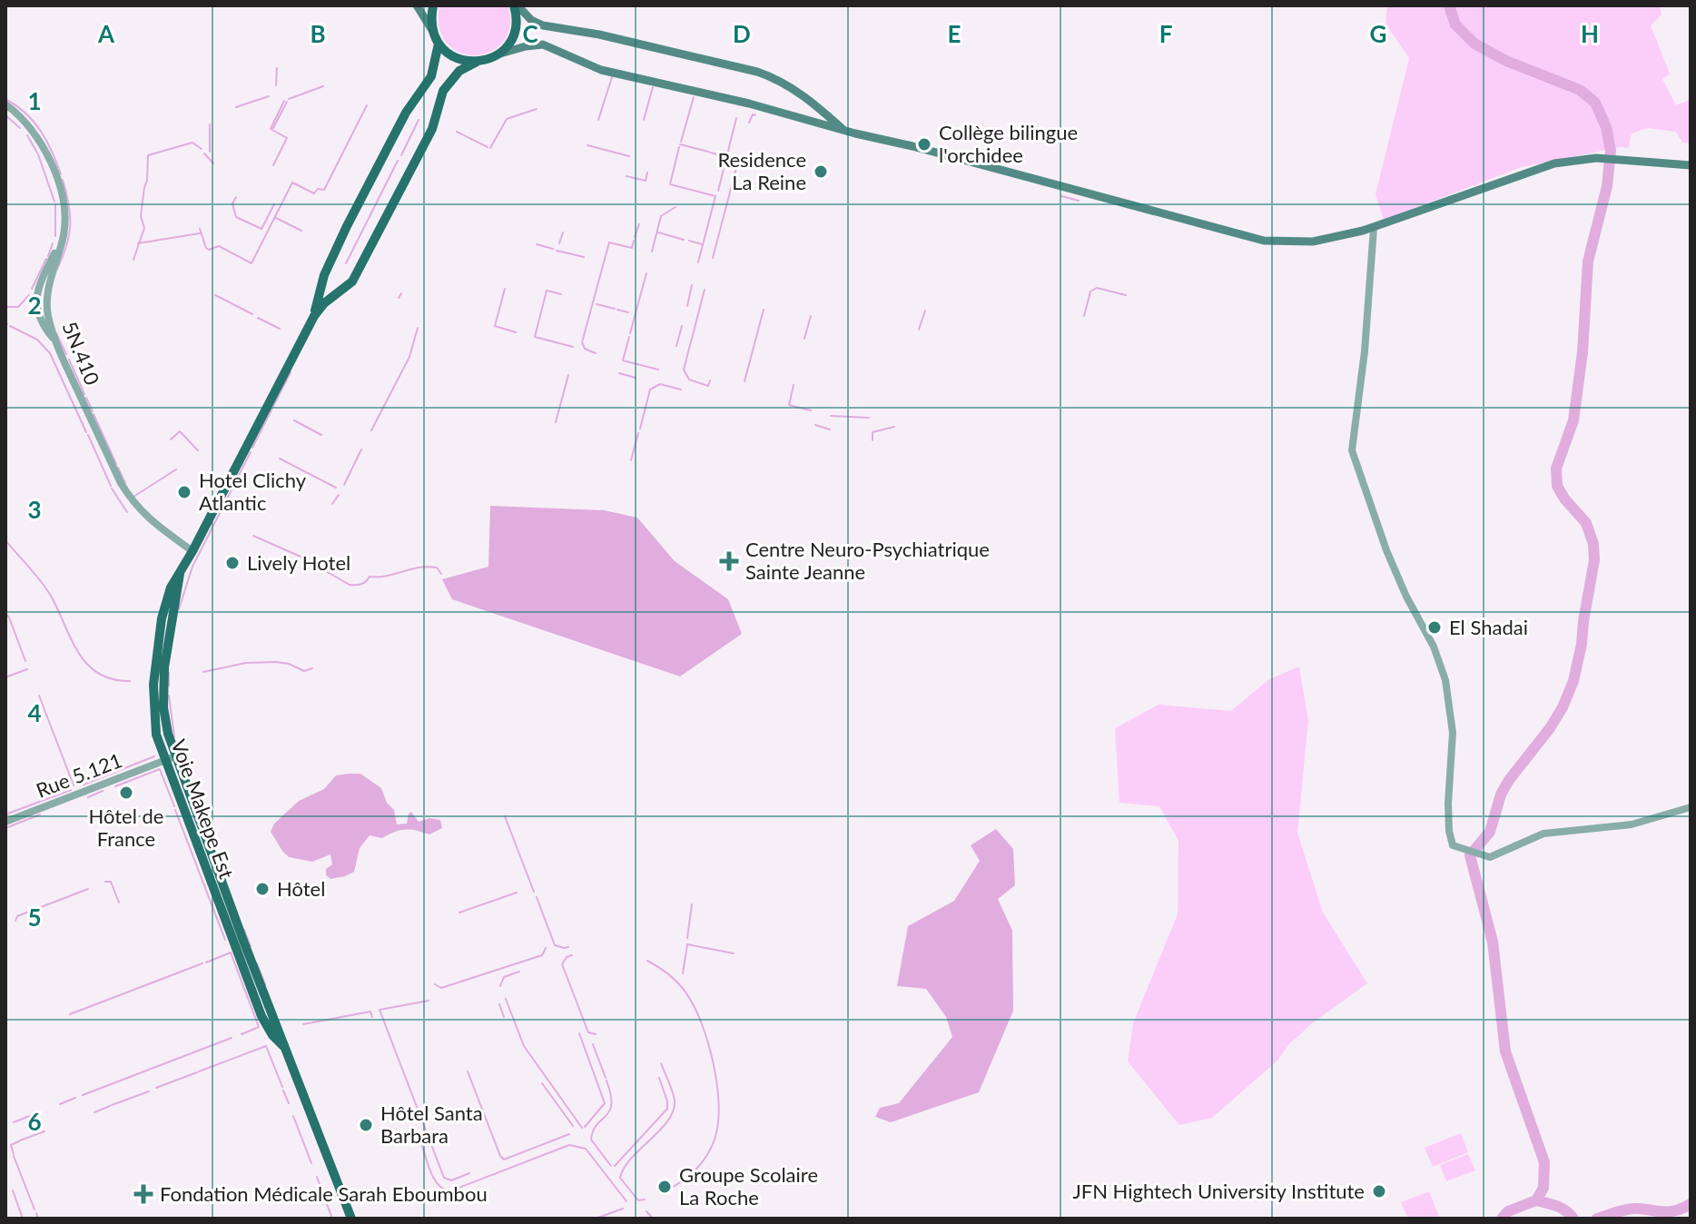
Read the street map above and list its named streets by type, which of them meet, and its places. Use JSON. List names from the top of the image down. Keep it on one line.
{"streets":{"main road":["Voie Makepe Est"],"street":["5N.410","Rue 5.121"]},"crossings":[["5N.410","Voie Makepe Est"],["Rue 5.121","Voie Makepe Est"]],"places":{"other":["Collège bilingue l'orchidee","Residence La Reine","Hotel Clichy Atlantic","Lively Hotel","El Shadai","Hôtel de France","Hôtel","Hôtel Santa Barbara","Groupe Scolaire La Roche","JFN Hightech University Institute"],"health":["Centre Neuro-Psychiatrique Sainte Jeanne","Fondation Médicale Sarah Eboumbou"]},"grid":{"columns":["A","B","C","D","E","F","G","H"],"rows":["1","2","3","4","5","6"]}}
